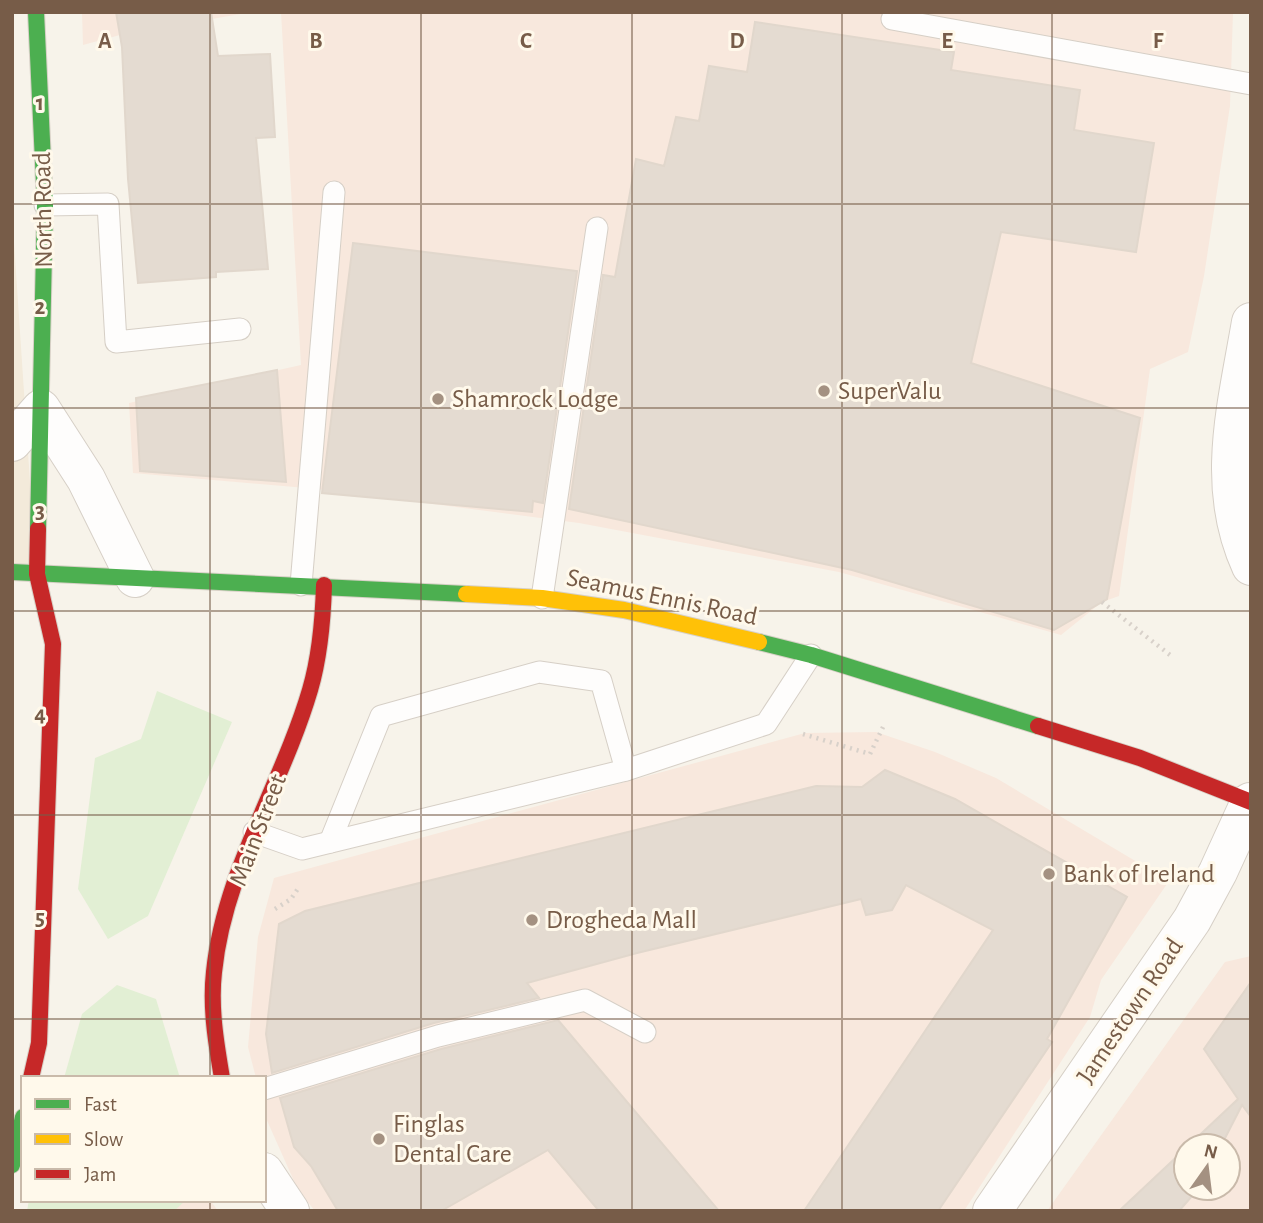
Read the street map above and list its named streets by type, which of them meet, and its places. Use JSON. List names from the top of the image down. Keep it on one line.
{"streets":{"main road":["North Road","Seamus Ennis Road","Main Street"],"street":["Jamestown Road"]},"crossings":[["North Road","Seamus Ennis Road"],["Seamus Ennis Road","Main Street"],["Seamus Ennis Road","Jamestown Road"]],"places":["SuperValu","Shamrock Lodge","Bank of Ireland","Drogheda Mall","Finglas Dental Care"],"legend":["Fast","Slow","Jam"],"north":"top","grid":{"columns":["A","B","C","D","E","F"],"rows":["1","2","3","4","5"]}}
